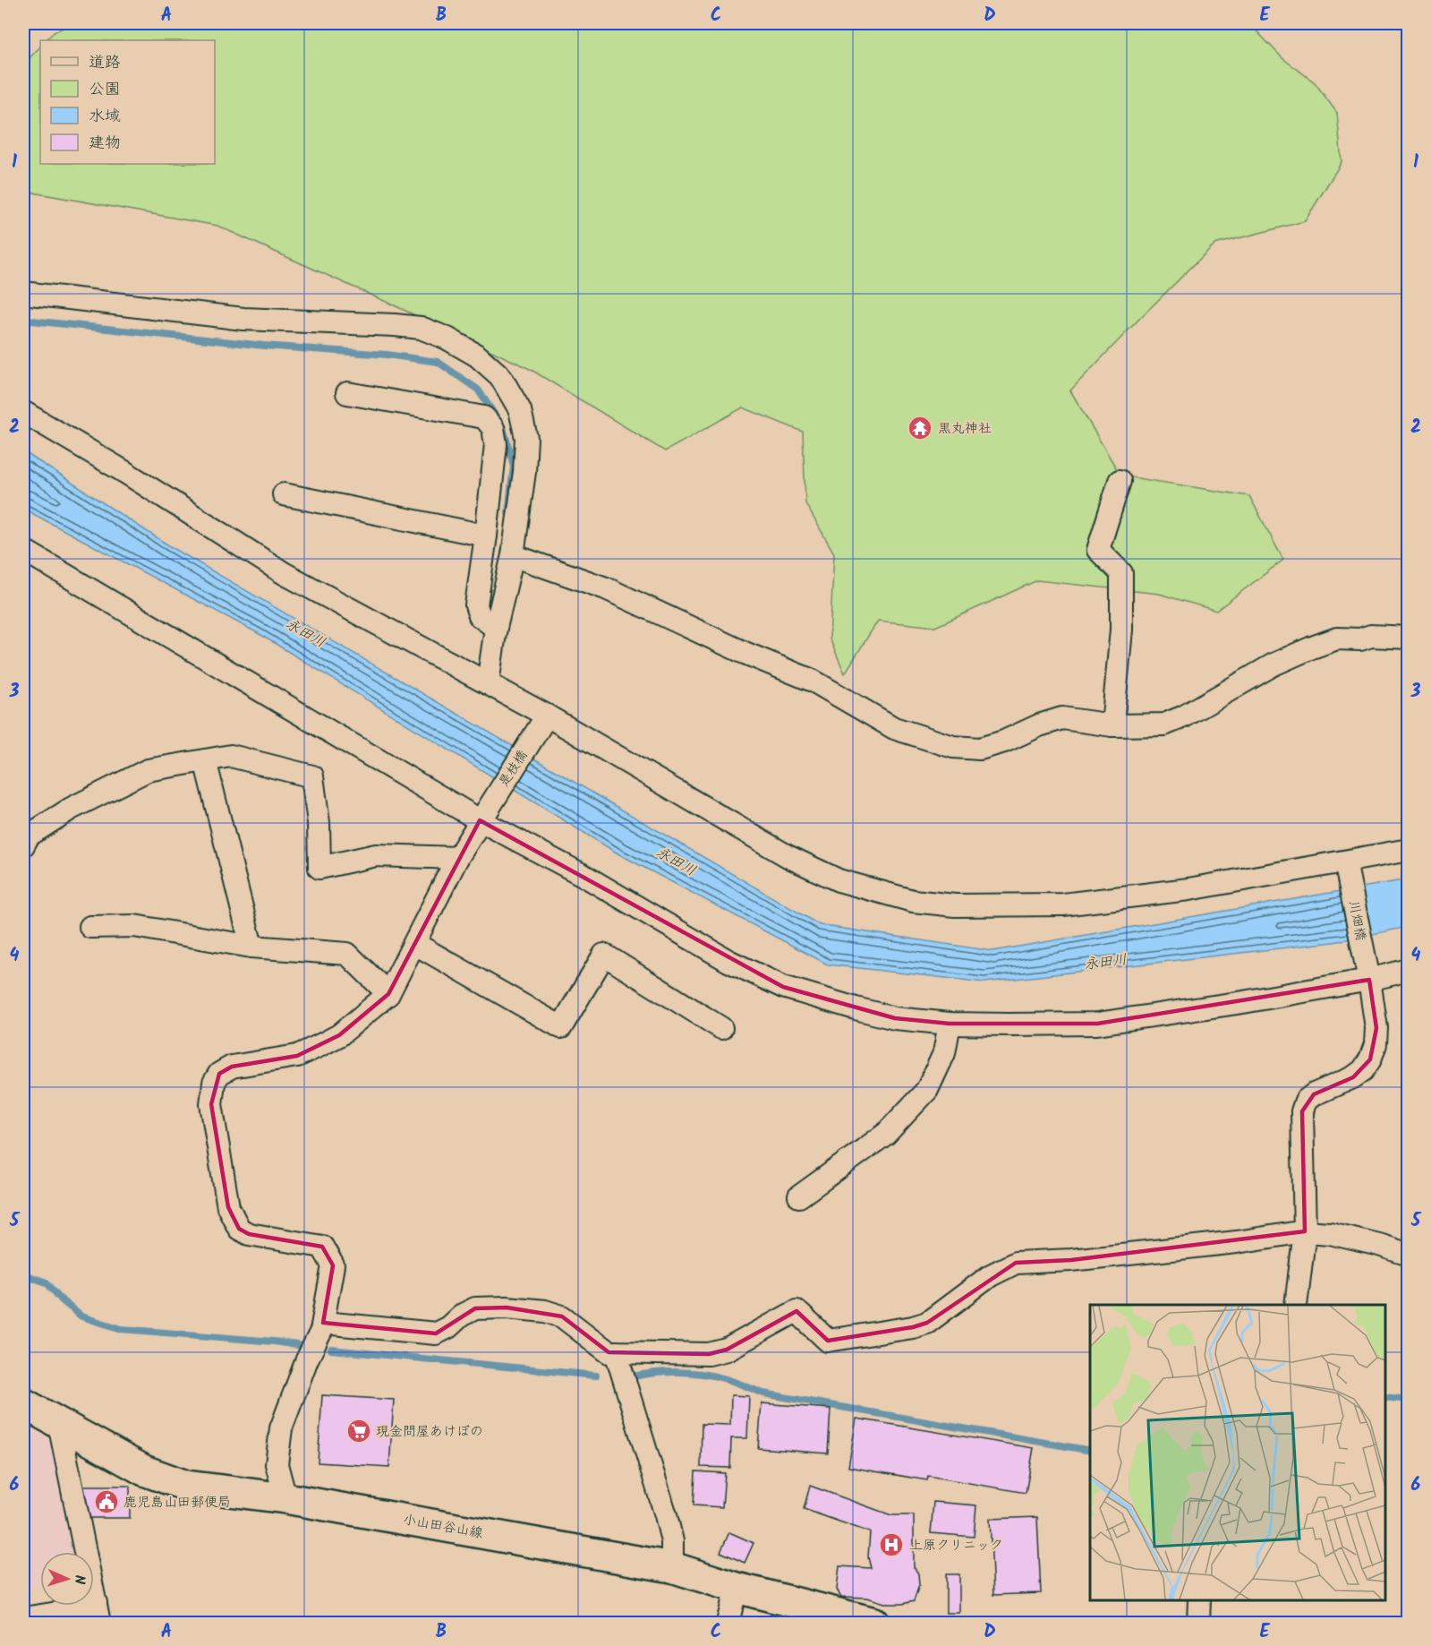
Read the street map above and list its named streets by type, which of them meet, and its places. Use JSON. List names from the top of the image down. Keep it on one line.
{"streets":{"main road":["小山田谷山線"],"street":["是枝橋","川畑橋"]},"water":["永田川"],"places":{"temple":["黒丸神社"],"supermarket":["現金問屋あけぼの"],"public building":["鹿児島山田郵便局"],"hospital":["上原クリニック"]},"legend":["道路","公園","水域","建物"],"north":"right","grid":{"columns":["A","B","C","D","E"],"rows":["1","2","3","4","5","6"]}}
